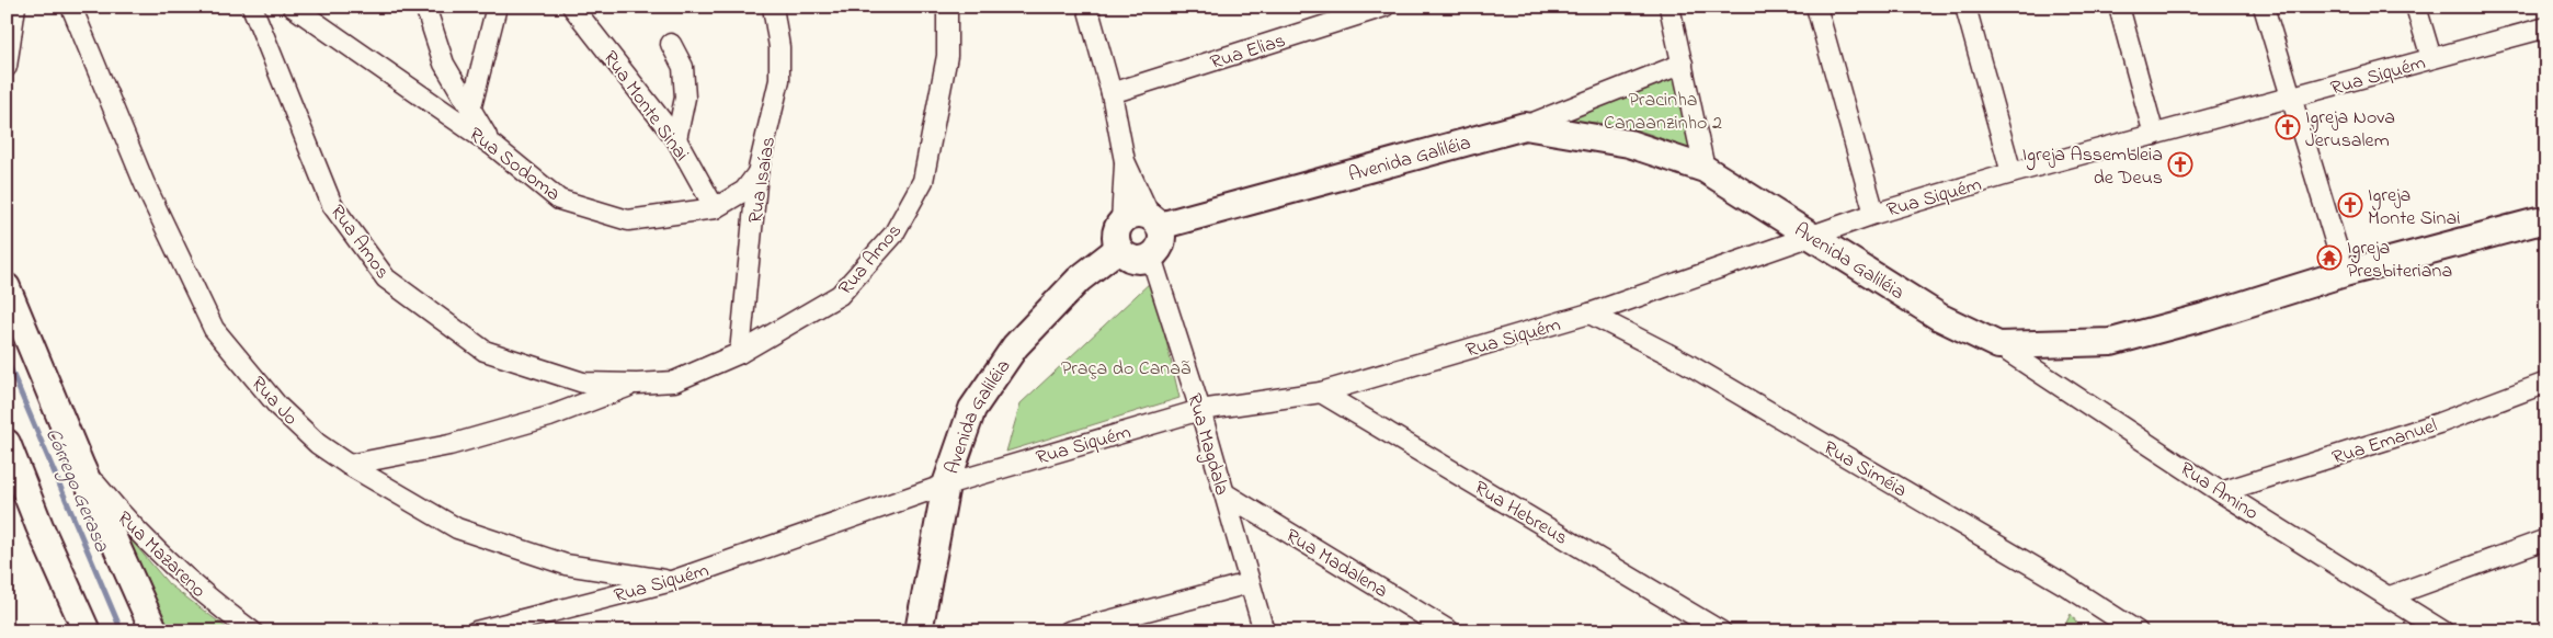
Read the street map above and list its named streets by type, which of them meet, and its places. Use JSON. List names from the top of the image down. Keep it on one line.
{"streets":{"main road":["Avenida Galiléia"],"street":["Rua Elias","Rua Siquém","Rua Monte Sinai","Rua Sodoma","Rua Isaías","Rua Amos","Rua Jo","Rua Emanuel","Rua Magdala","Rua Siméia","Rua Amino","Rua Hebreus","Rua Mazareno","Rua Madalena"]},"crossings":[["Rua Siquém","Avenida Galiléia"],["Rua Siquém","Rua Jo"],["Rua Siquém","Rua Magdala"],["Rua Siquém","Rua Siméia"],["Rua Siquém","Rua Hebreus"],["Rua Monte Sinai","Rua Sodoma"],["Avenida Galiléia","Rua Magdala"],["Avenida Galiléia","Rua Amino"],["Rua Sodoma","Rua Isaías"],["Rua Isaías","Rua Amos"],["Rua Amos","Rua Jo"],["Rua Emanuel","Rua Amino"],["Rua Magdala","Rua Madalena"]],"water":["Córrego Gerasa"],"parks":["Pracinha Canaanzinho 2","Praça do Canaã"],"places":{"church":["Igreja Nova Jerusalem","Igreja Assembleia de Deus","Igreja Monte Sinai"],"temple":["Igreja Presbiteriana"]}}
